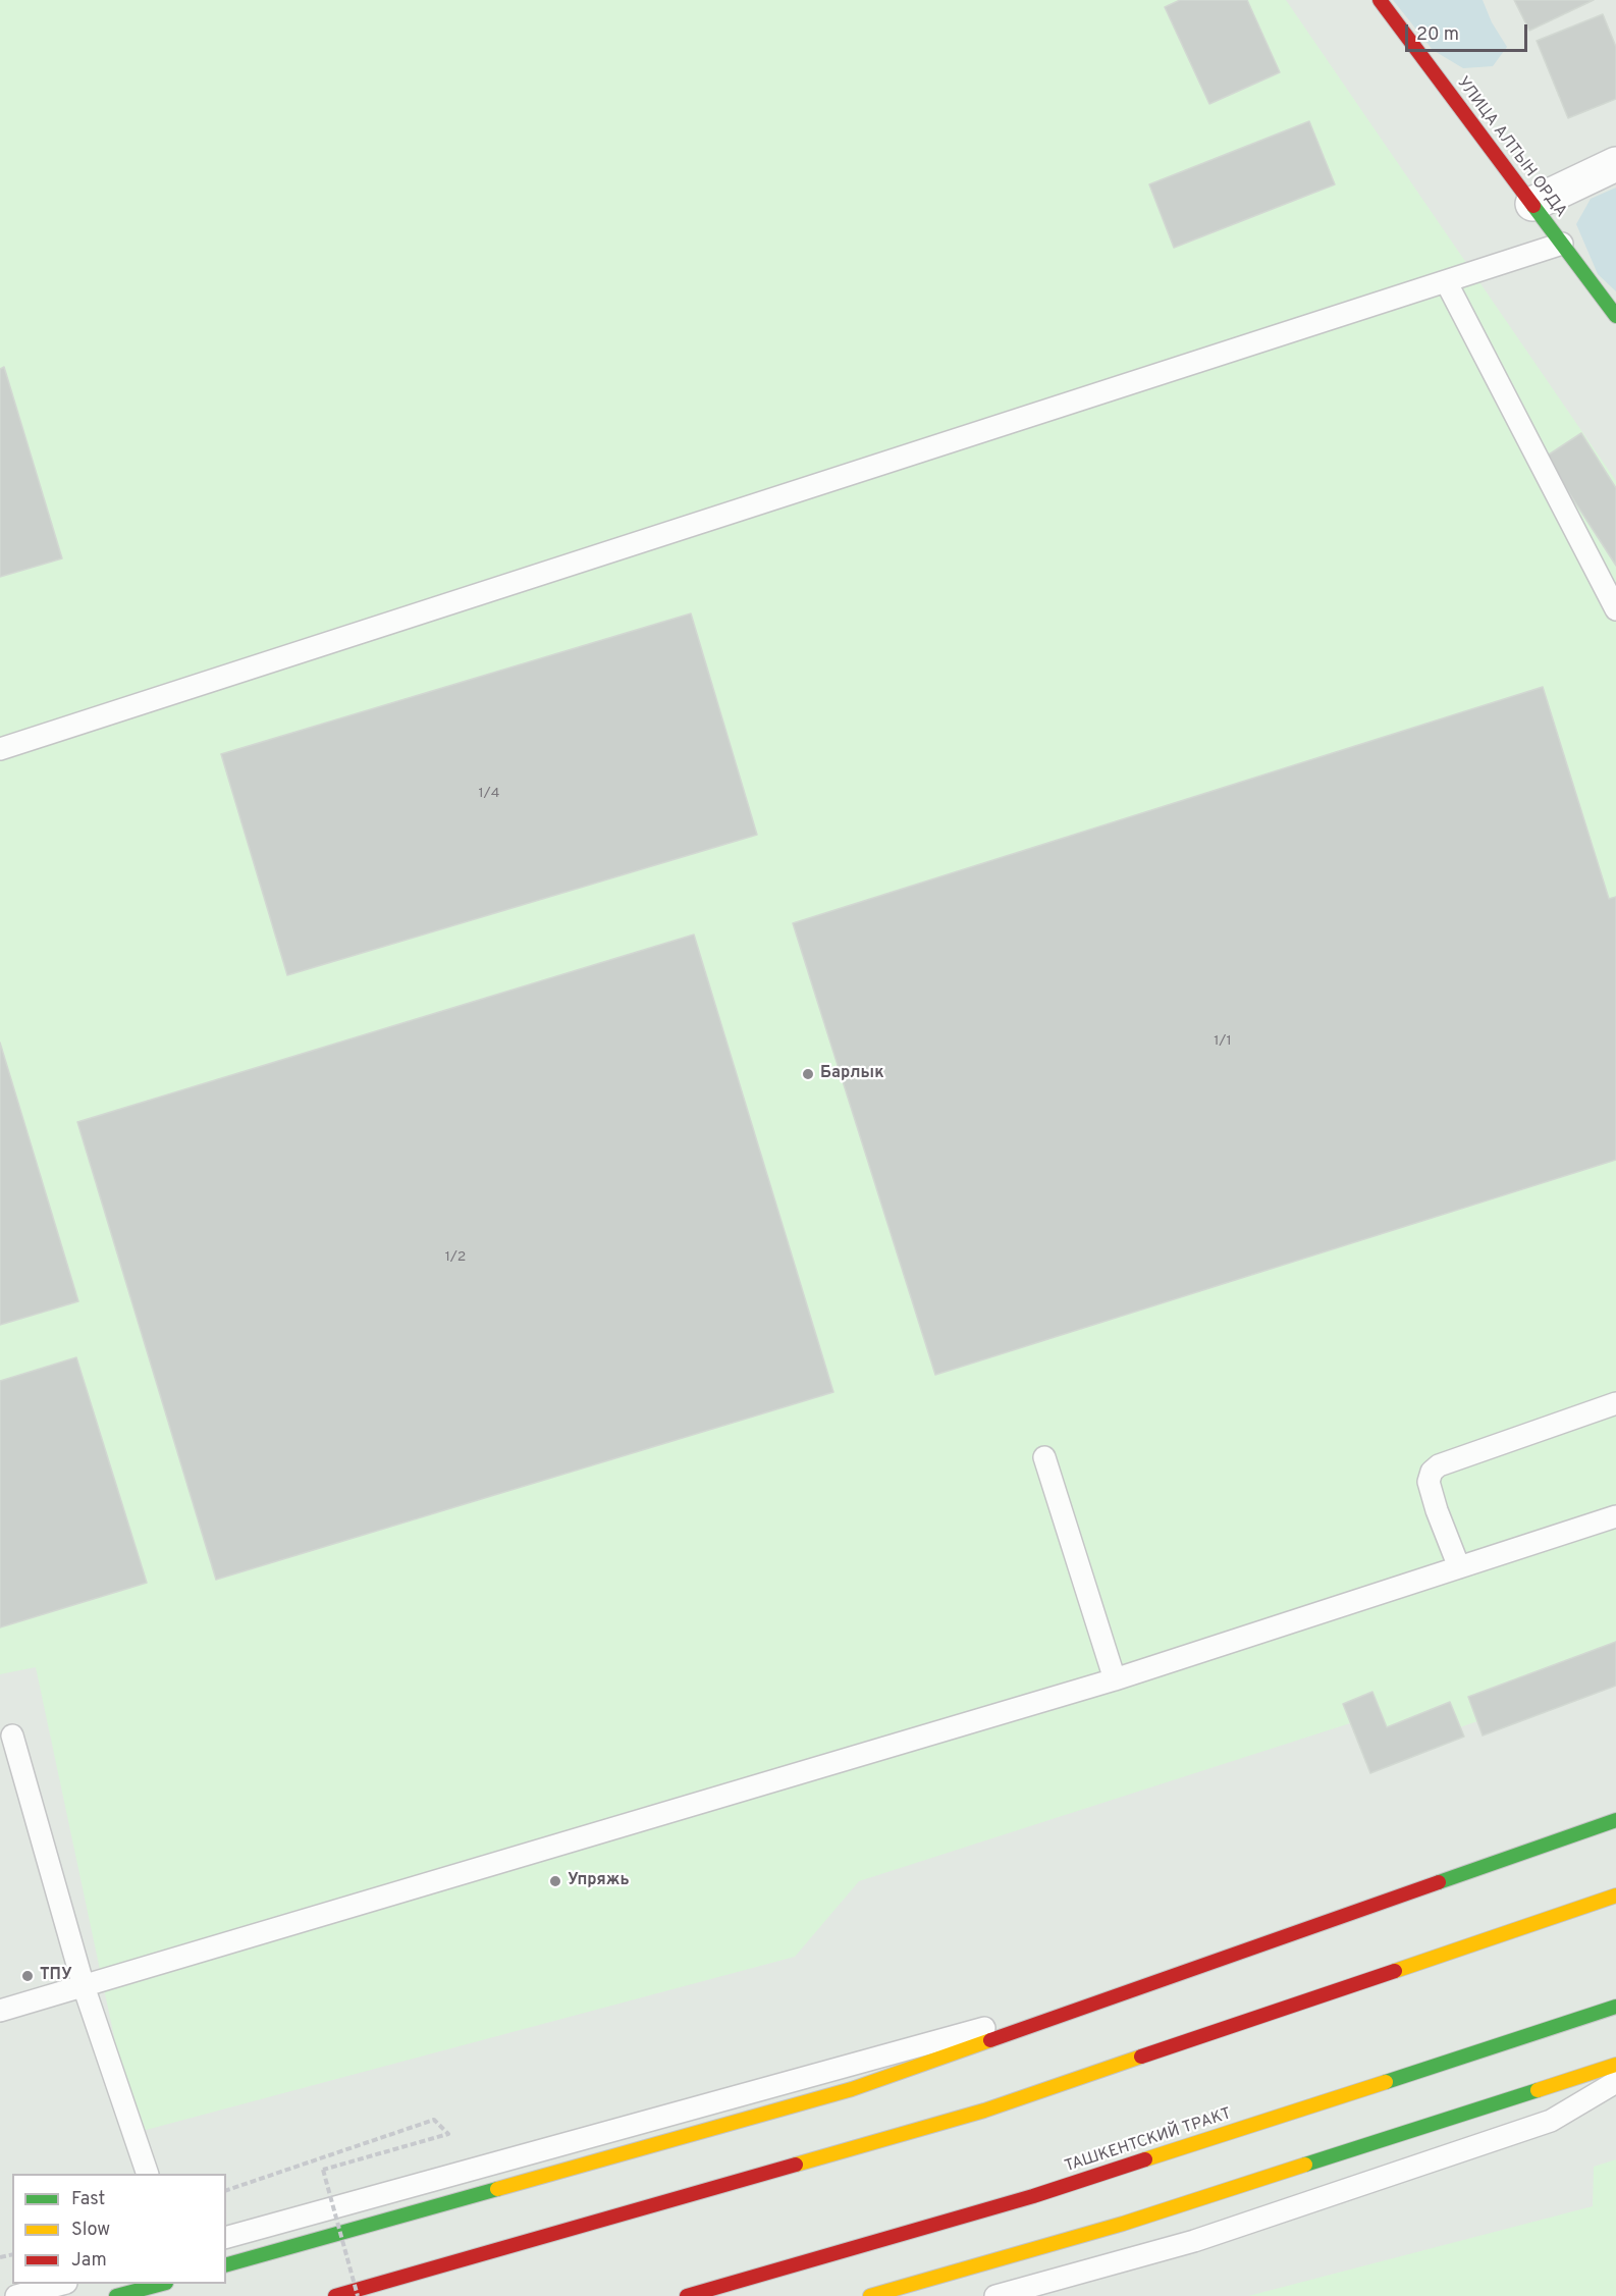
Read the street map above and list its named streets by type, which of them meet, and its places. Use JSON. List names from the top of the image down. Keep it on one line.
{"streets":{"main road":["УЛИЦА АЛТЫН ОРДА","ТАШКЕНТСКИЙ ТРАКТ"]},"places":["Барлык","Упряжь","ТПУ"],"house_numbers":["1/4","1/1","1/2"],"legend":["Fast","Slow","Jam"],"scale_bar":"20 m"}
